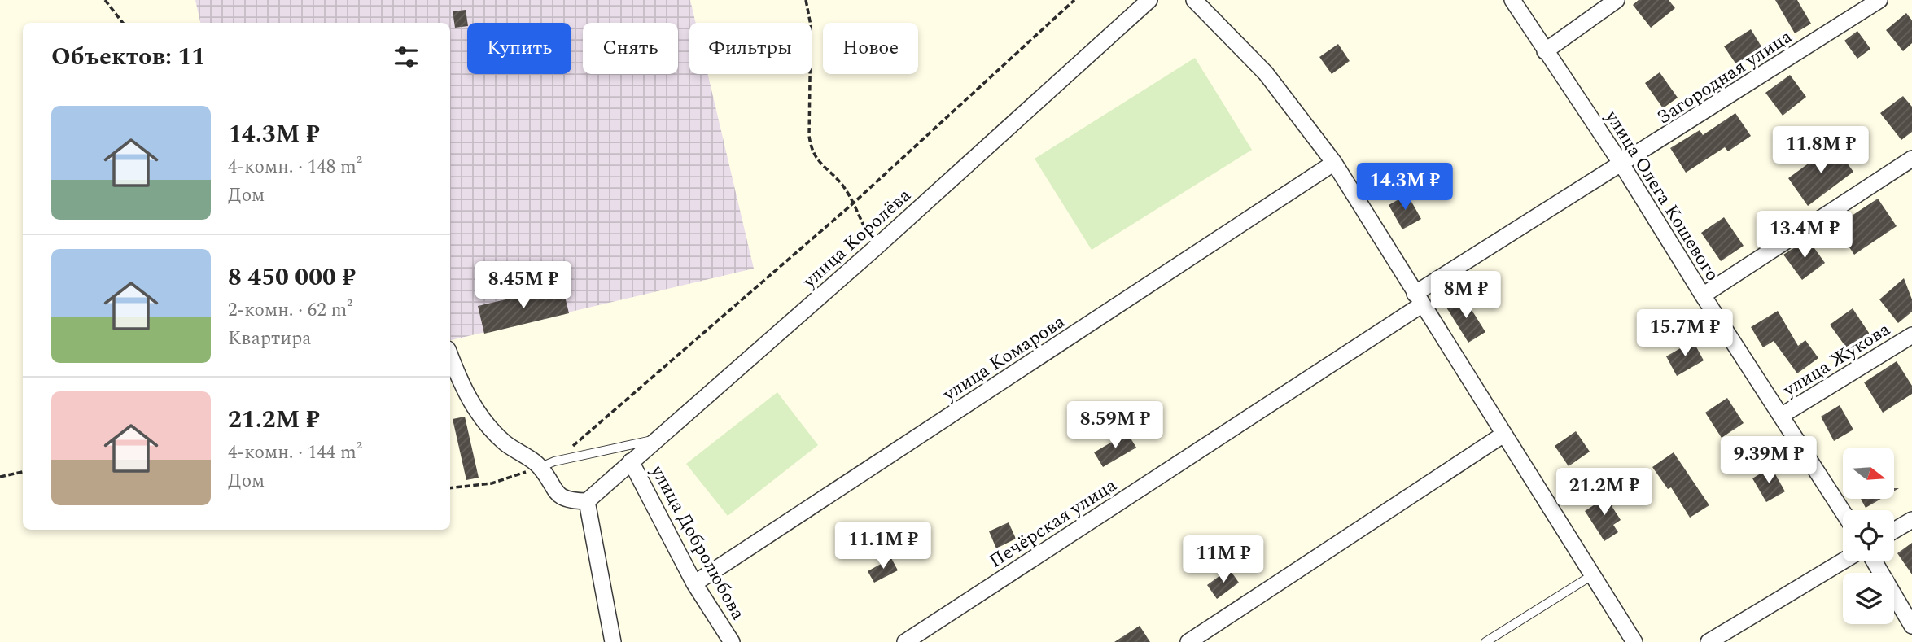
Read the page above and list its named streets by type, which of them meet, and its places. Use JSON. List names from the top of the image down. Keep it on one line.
{"streets":{"street":["Загородная улица","улица Олега Кошевого","улица Королёва","улица Комарова","улица Жукова","Печёрская улица","улица Добролюбова"]},"crossings":[["Загородная улица","улица Олега Кошевого"],["Загородная улица","Печёрская улица"],["улица Олега Кошевого","улица Жукова"],["улица Королёва","улица Добролюбова"],["улица Комарова","улица Добролюбова"]],"north":"right","page":{"chip":["Купить","Снять","Фильтры","Новое"],"heading":"Объектов: 11","list":[{"name":"14.3M ₽","note":"4-комн. · 148 m² · Дом"},{"name":"8 450 000 ₽","note":"2-комн. · 62 m² · Квартира"},{"name":"21.2M ₽","note":"4-комн. · 144 m² · Дом"}],"price":["11.8M ₽","14.3M ₽","13.4M ₽","8.45M ₽","8M ₽","15.7M ₽","8.59M ₽","9.39M ₽","21.2M ₽","11.1M ₽","11M ₽"]}}
